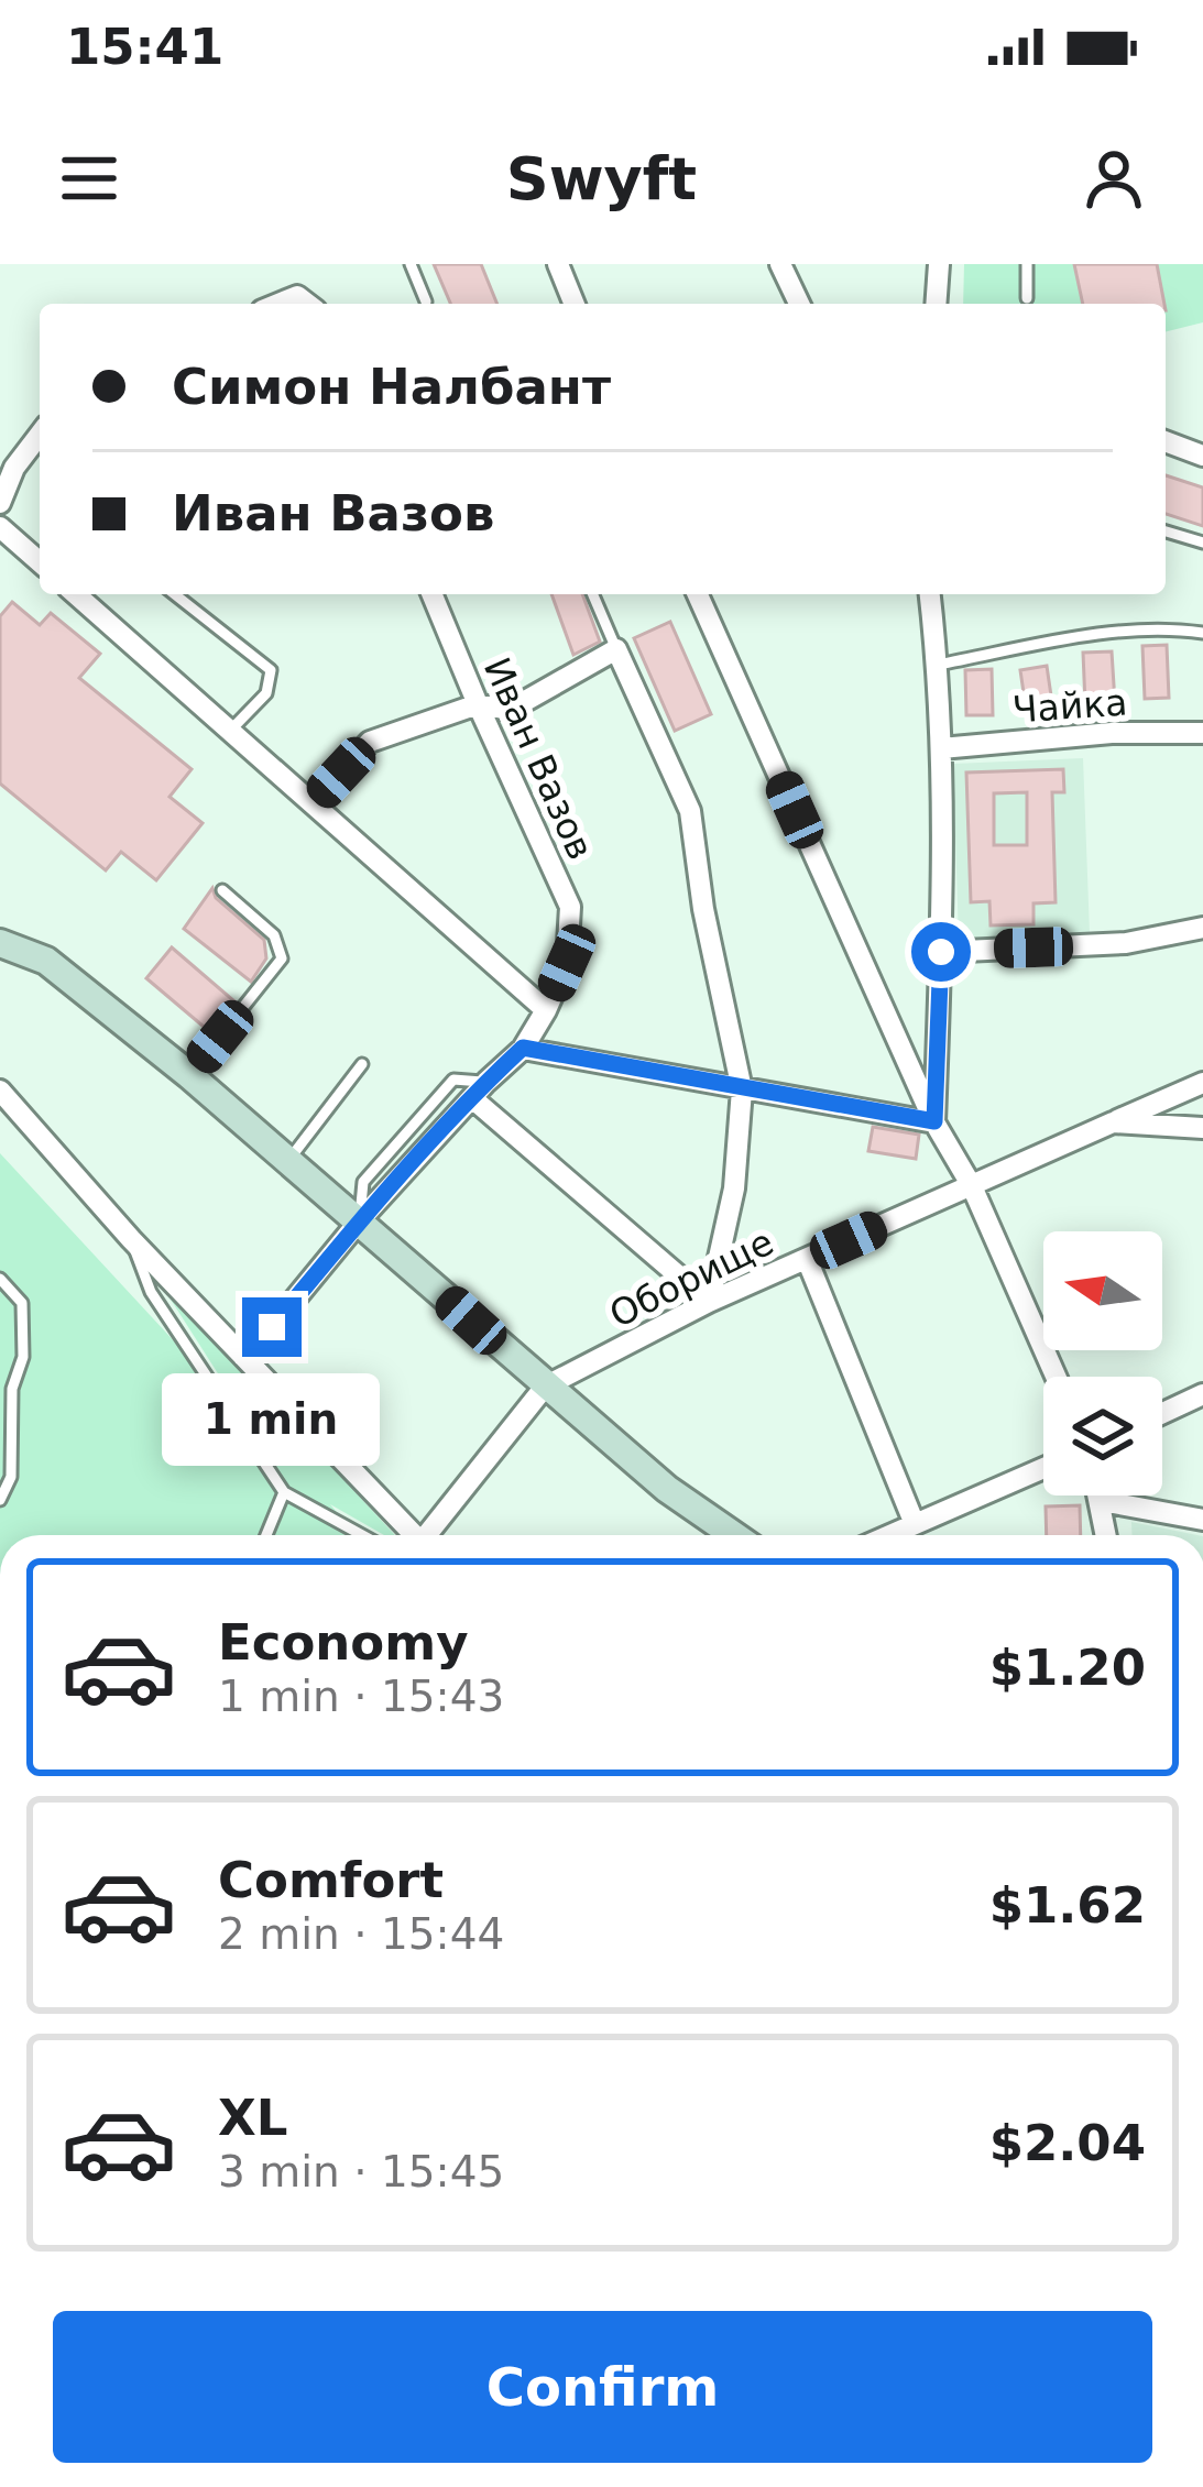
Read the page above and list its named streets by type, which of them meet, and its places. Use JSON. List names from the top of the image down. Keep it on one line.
{"streets":{"street":["Чайка","Иван Вазов","Оборище"]},"north":"left","page":{"status":"15:41","header":"Swyft","banner":["Симон Налбант","Иван Вазов"],"bubble":"1 min","list":[{"name":"Economy","note":"1 min · 15:43","value":"$1.20"},{"name":"Comfort","note":"2 min · 15:44","value":"$1.62"},{"name":"XL","note":"3 min · 15:45","value":"$2.04"}],"buttons":"Confirm"}}
